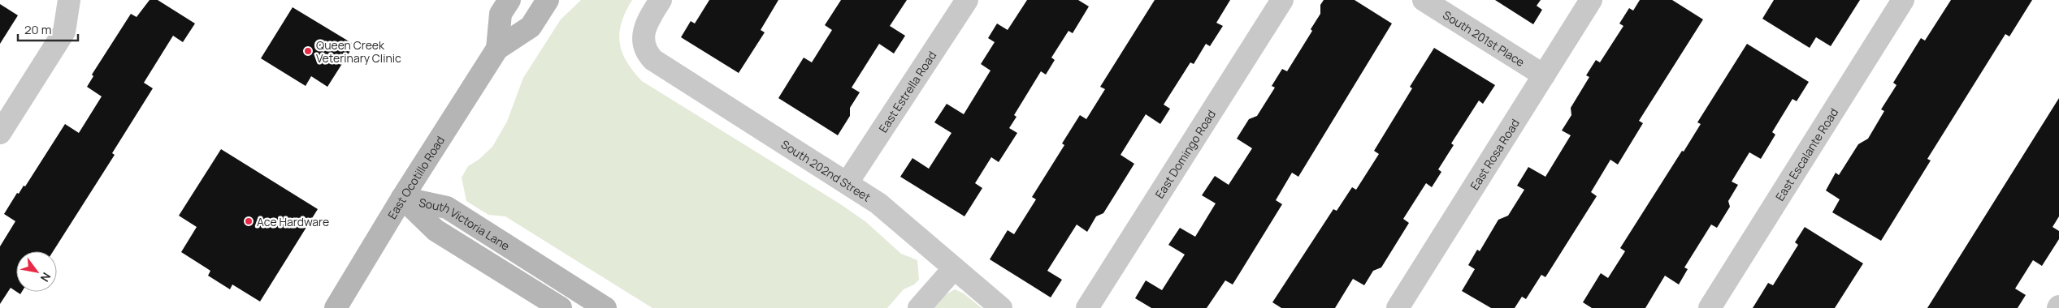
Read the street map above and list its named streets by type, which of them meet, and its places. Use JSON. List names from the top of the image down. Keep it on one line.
{"streets":{"main road":["East Ocotillo Road","South Victoria Lane"],"street":["South 201st Place","East Estrella Road","East Domingo Road","East Rosa Road","East Escalante Road","South 202nd Street"]},"crossings":[["South 201st Place","East Rosa Road"],["East Estrella Road","South 202nd Street"],["East Ocotillo Road","South Victoria Lane"]],"places":["Queen Creek Veterinary Clinic","Ace Hardware"],"scale_bar":"20 m","north":"bottom right"}
